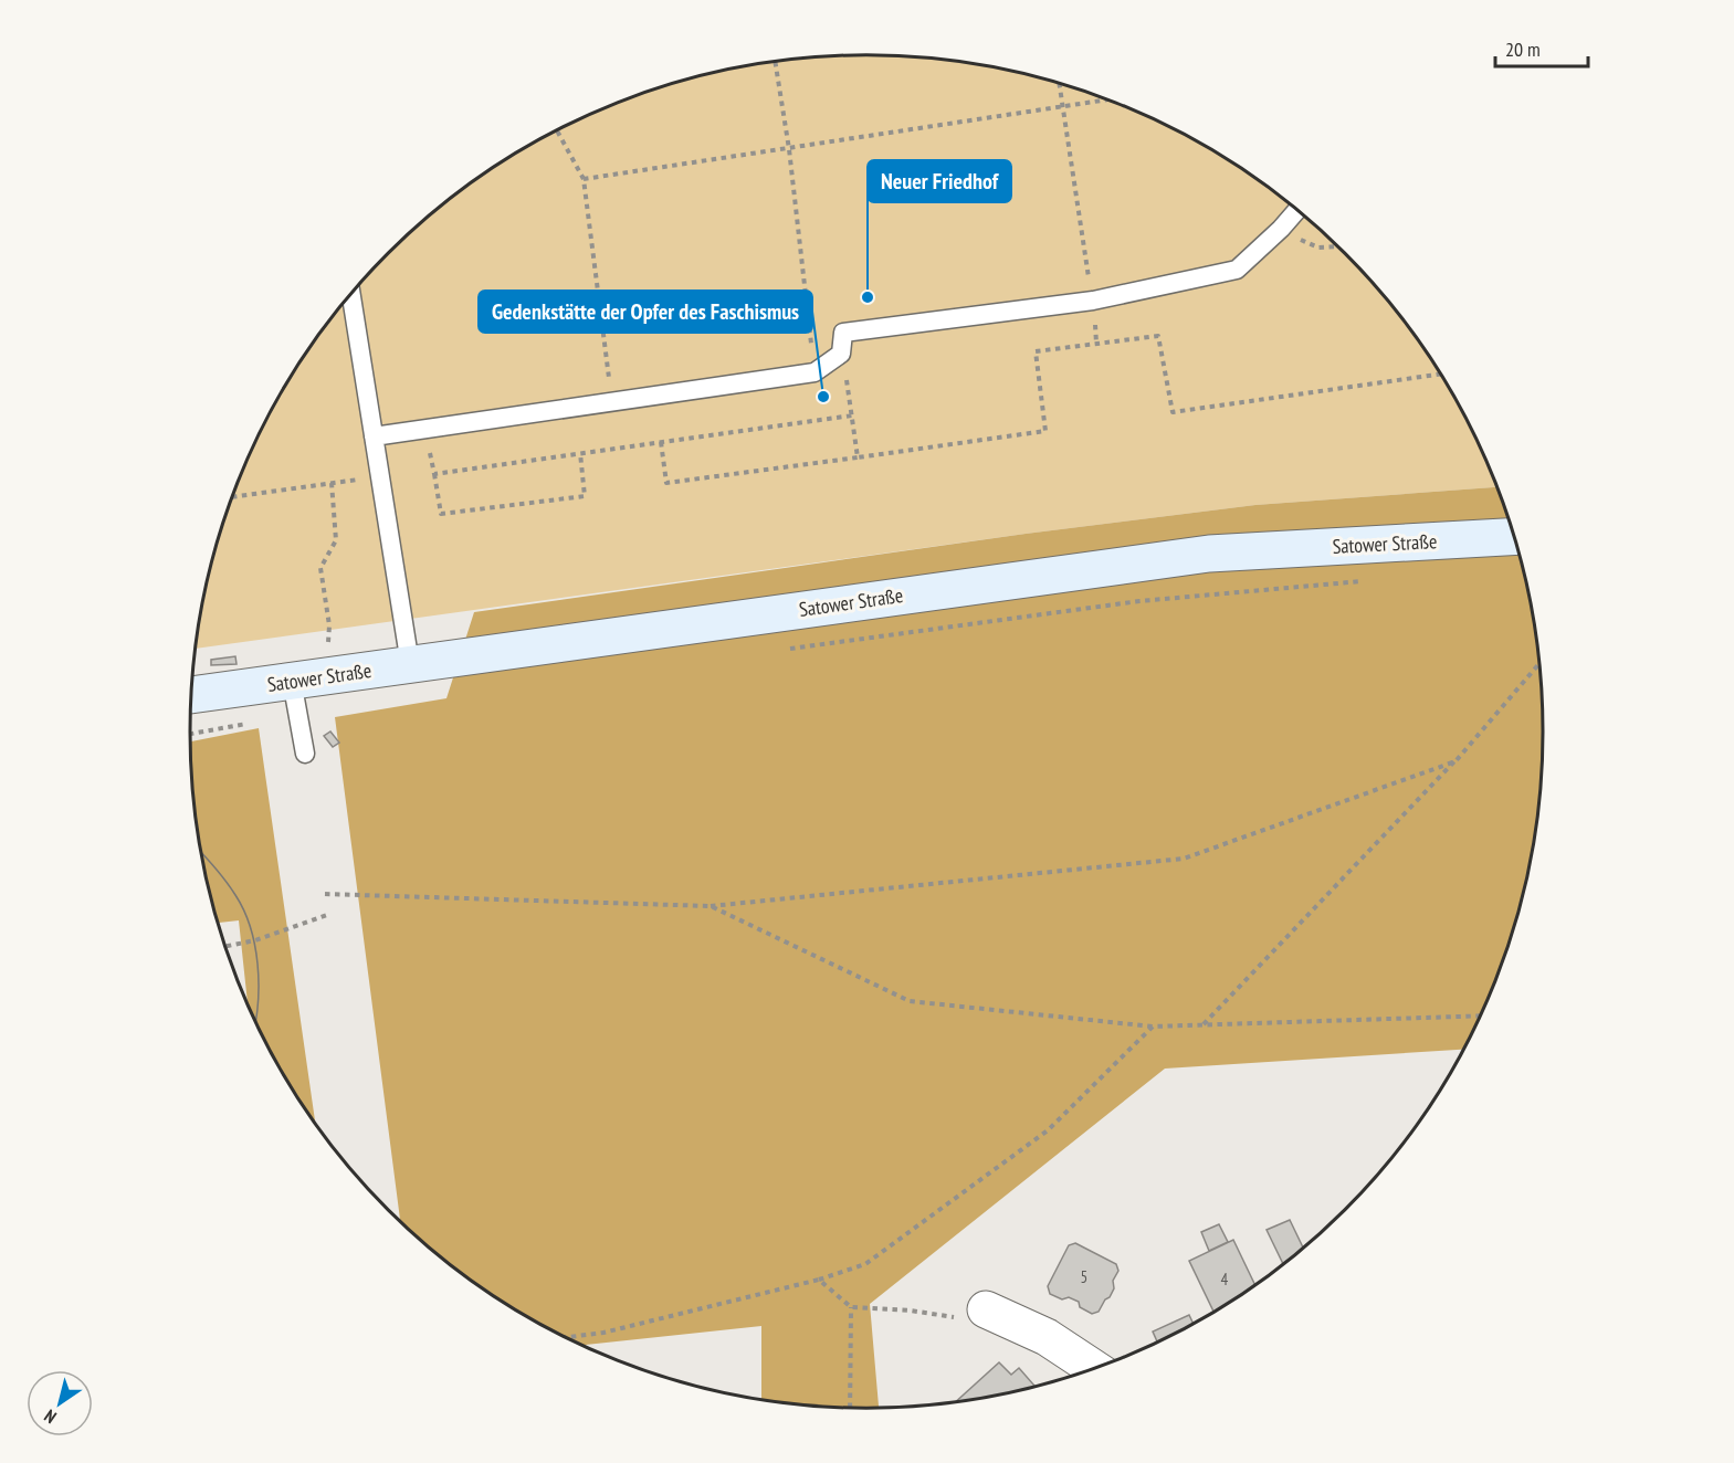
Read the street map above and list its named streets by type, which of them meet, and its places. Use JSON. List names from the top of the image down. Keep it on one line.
{"streets":{"main road":["Satower Straße"]},"places":["Neuer Friedhof","Gedenkstätte der Opfer des Faschismus"],"house_numbers":["5","4"],"scale_bar":"20 m","north":"bottom left"}
